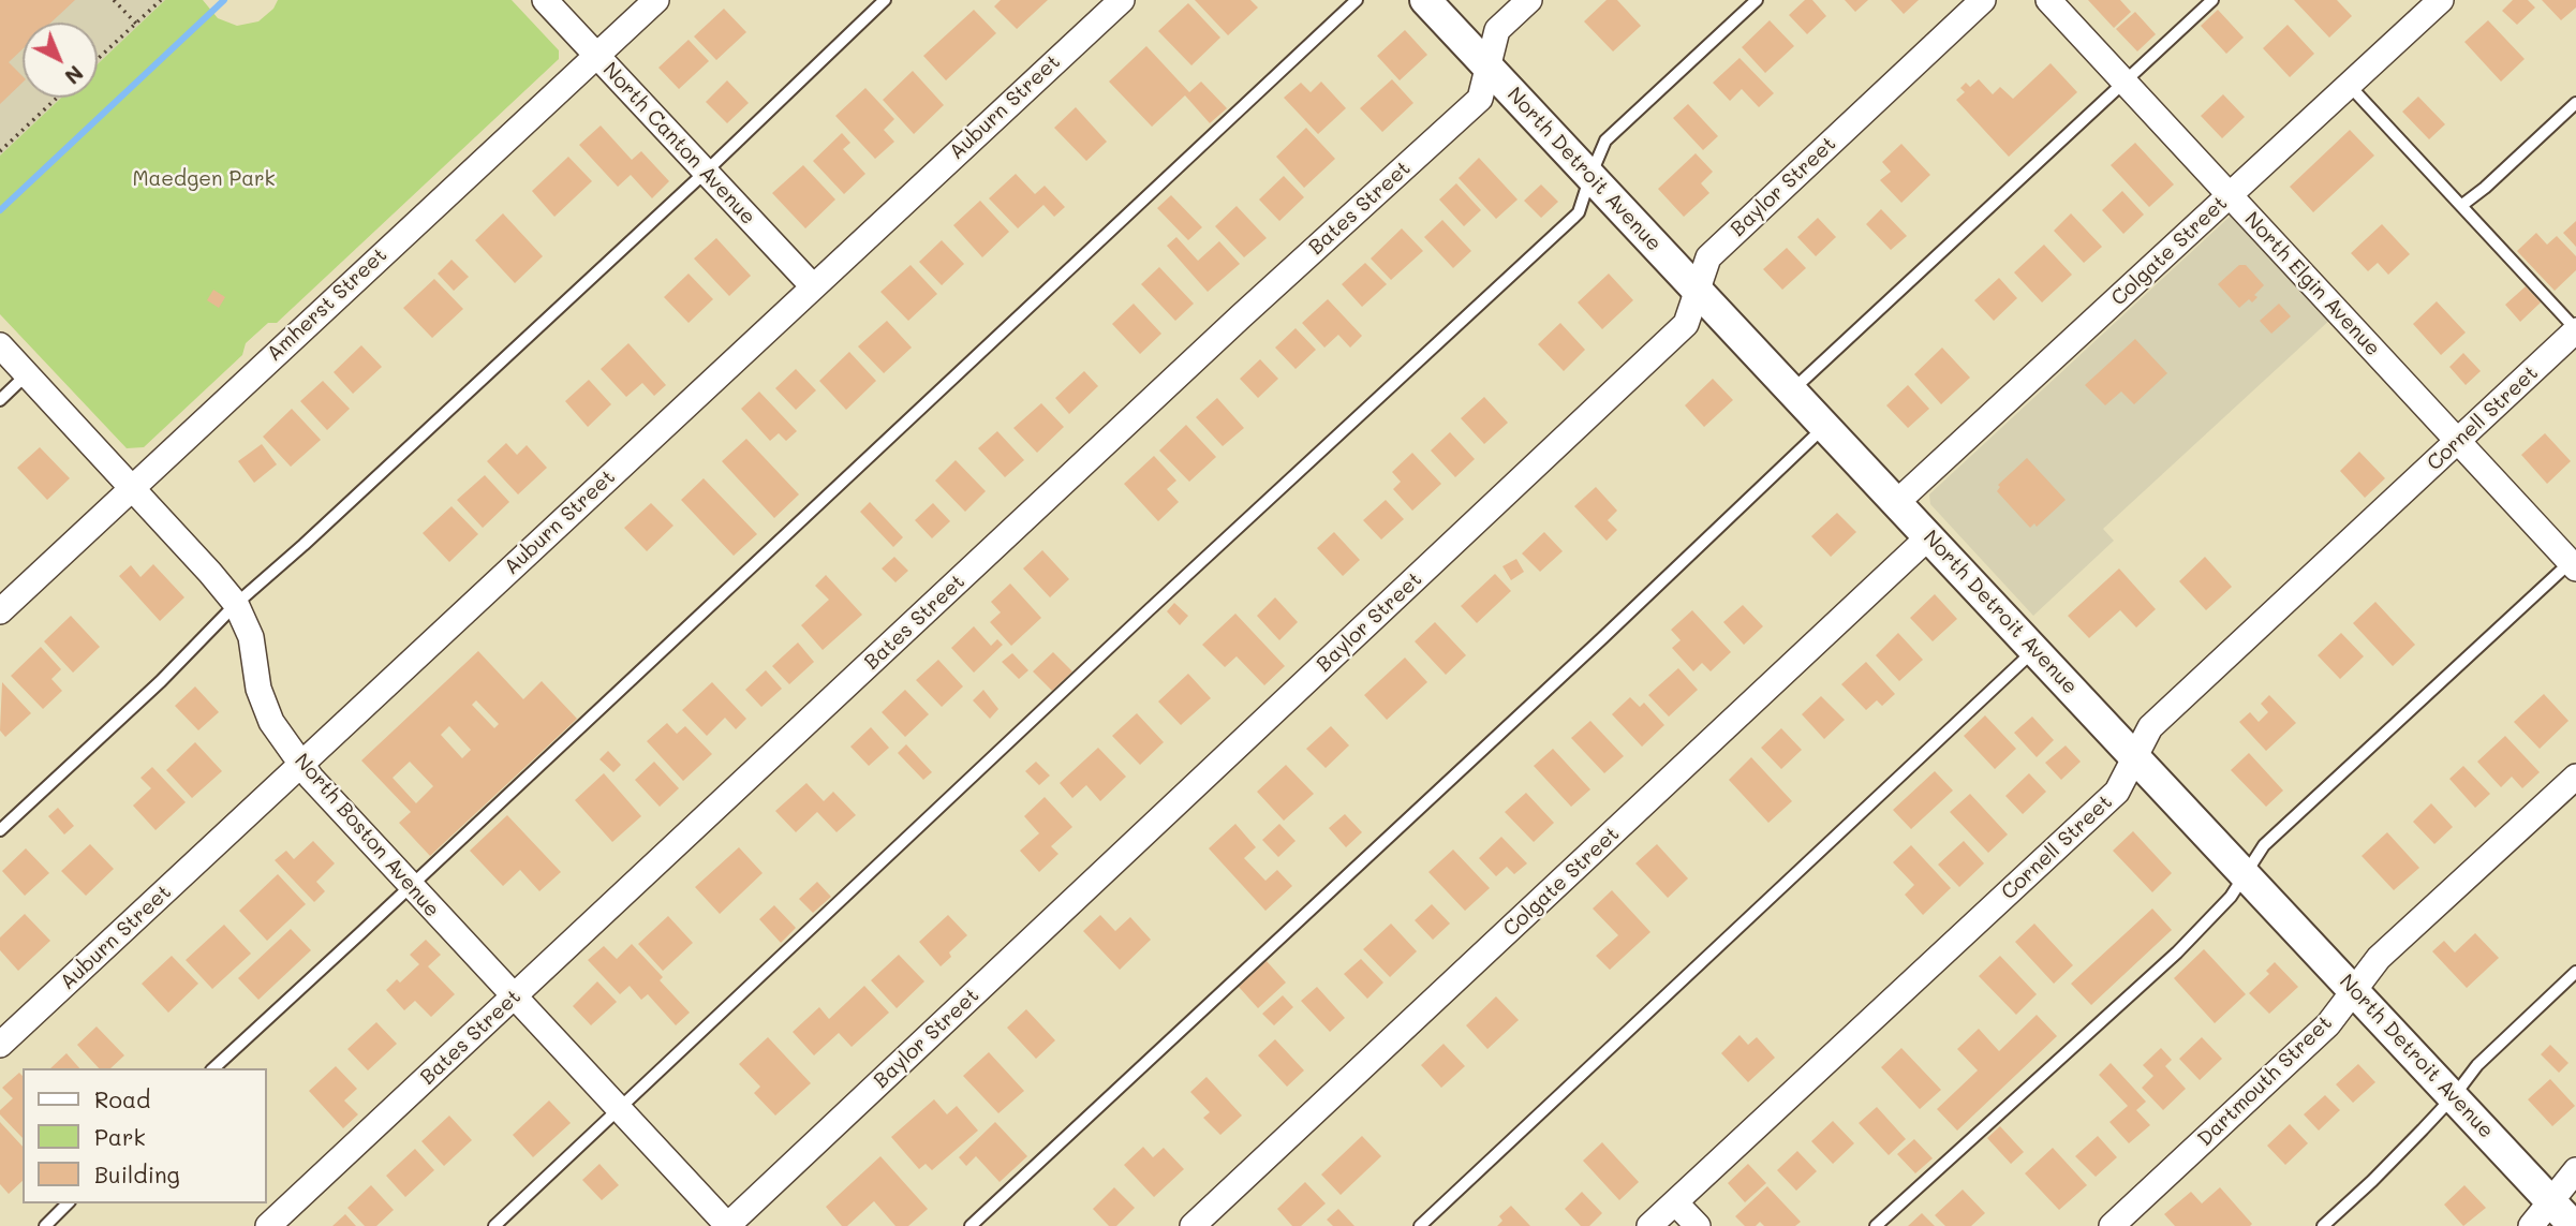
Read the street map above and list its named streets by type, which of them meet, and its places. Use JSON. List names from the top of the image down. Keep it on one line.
{"streets":{"street":["Auburn Street","North Canton Avenue","North Detroit Avenue","Baylor Street","Bates Street","Colgate Street","North Elgin Avenue","Amherst Street","Cornell Street","North Boston Avenue","Dartmouth Street"]},"crossings":[["Auburn Street","North Canton Avenue"],["Auburn Street","North Boston Avenue"],["North Canton Avenue","Amherst Street"],["North Detroit Avenue","Baylor Street"],["North Detroit Avenue","Bates Street"],["North Detroit Avenue","Colgate Street"],["North Detroit Avenue","Cornell Street"],["North Detroit Avenue","Dartmouth Street"],["Baylor Street","North Boston Avenue"],["Bates Street","North Boston Avenue"],["Colgate Street","North Elgin Avenue"],["North Elgin Avenue","Cornell Street"],["Amherst Street","North Boston Avenue"]],"parks":["Maedgen Park"],"legend":["Road","Park","Building"],"north":"bottom right"}
